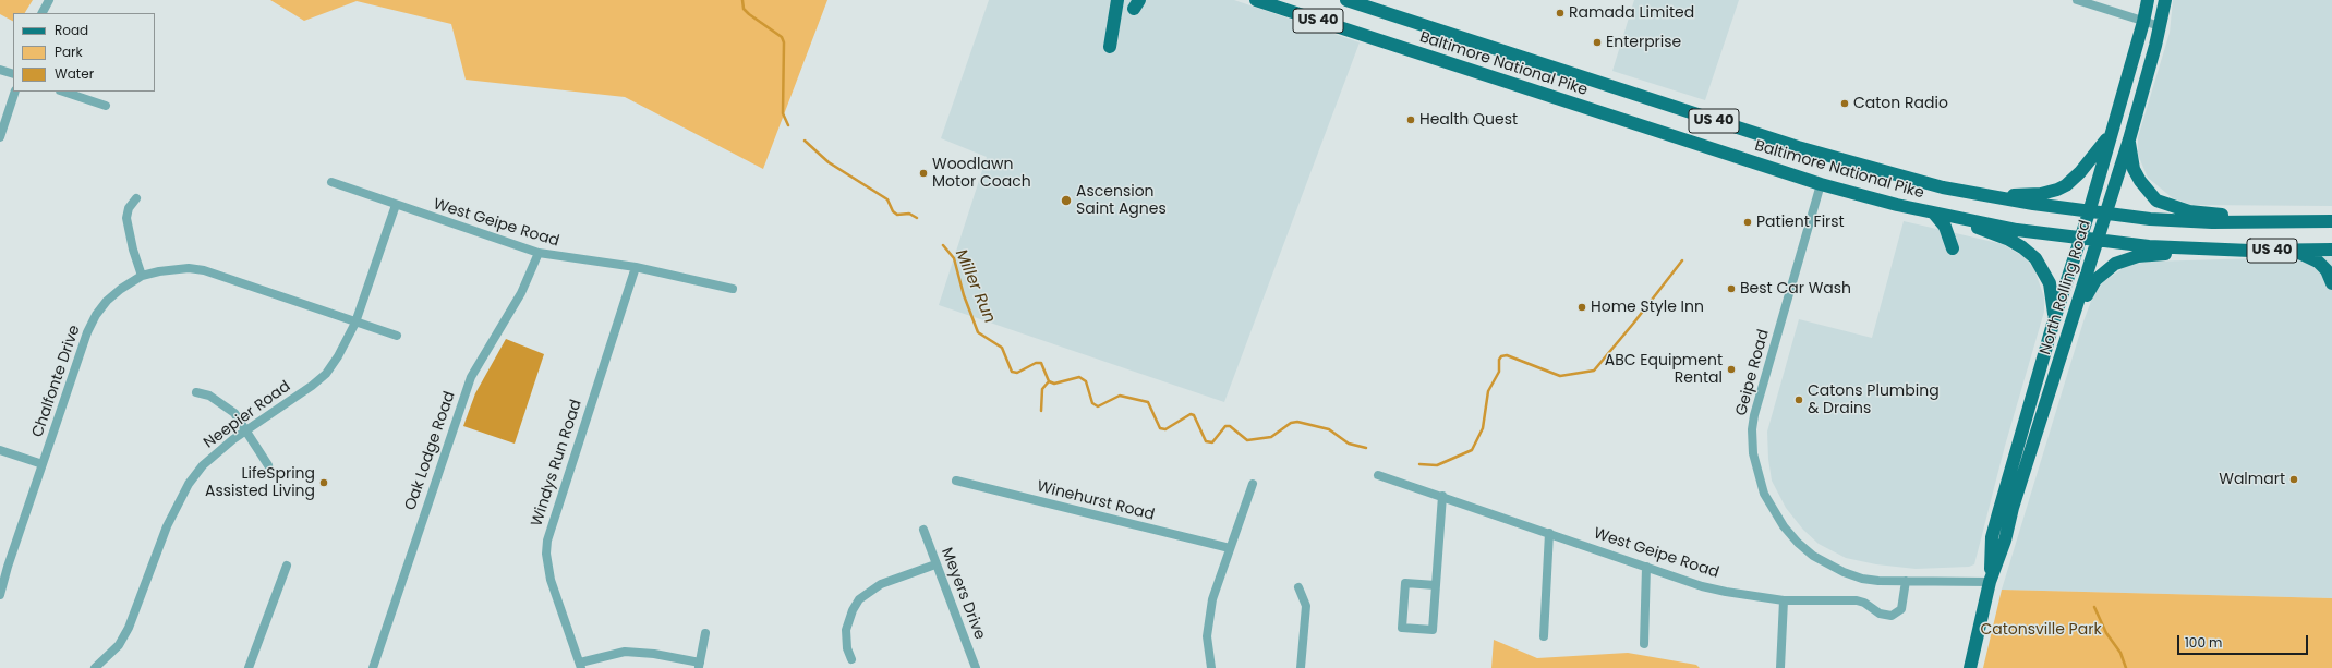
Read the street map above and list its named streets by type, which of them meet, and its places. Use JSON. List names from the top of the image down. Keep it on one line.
{"streets":{"main road":["US 40","Baltimore National Pike","North Rolling Road"],"street":["West Geipe Road","Geipe Road","Chalfonte Drive","Neepier Road","Oak Lodge Road","Windys Run Road","Winehurst Road","Meyers Drive"]},"crossings":[["Baltimore National Pike","North Rolling Road"],["Baltimore National Pike","Geipe Road"],["West Geipe Road","Geipe Road"],["West Geipe Road","Neepier Road"],["West Geipe Road","Oak Lodge Road"],["West Geipe Road","Windys Run Road"],["North Rolling Road","Geipe Road"],["Chalfonte Drive","Neepier Road"]],"water":["Miller Run"],"parks":["Catonsville Park"],"places":["Ramada Limited","Enterprise","Caton Radio","Health Quest","Woodlawn Motor Coach","Ascension Saint Agnes","Patient First","Best Car Wash","Home Style Inn","ABC Equipment Rental","Catons Plumbing & Drains","Walmart","LifeSpring Assisted Living"],"legend":["Road","Park","Water"],"scale_bar":"100 m"}
